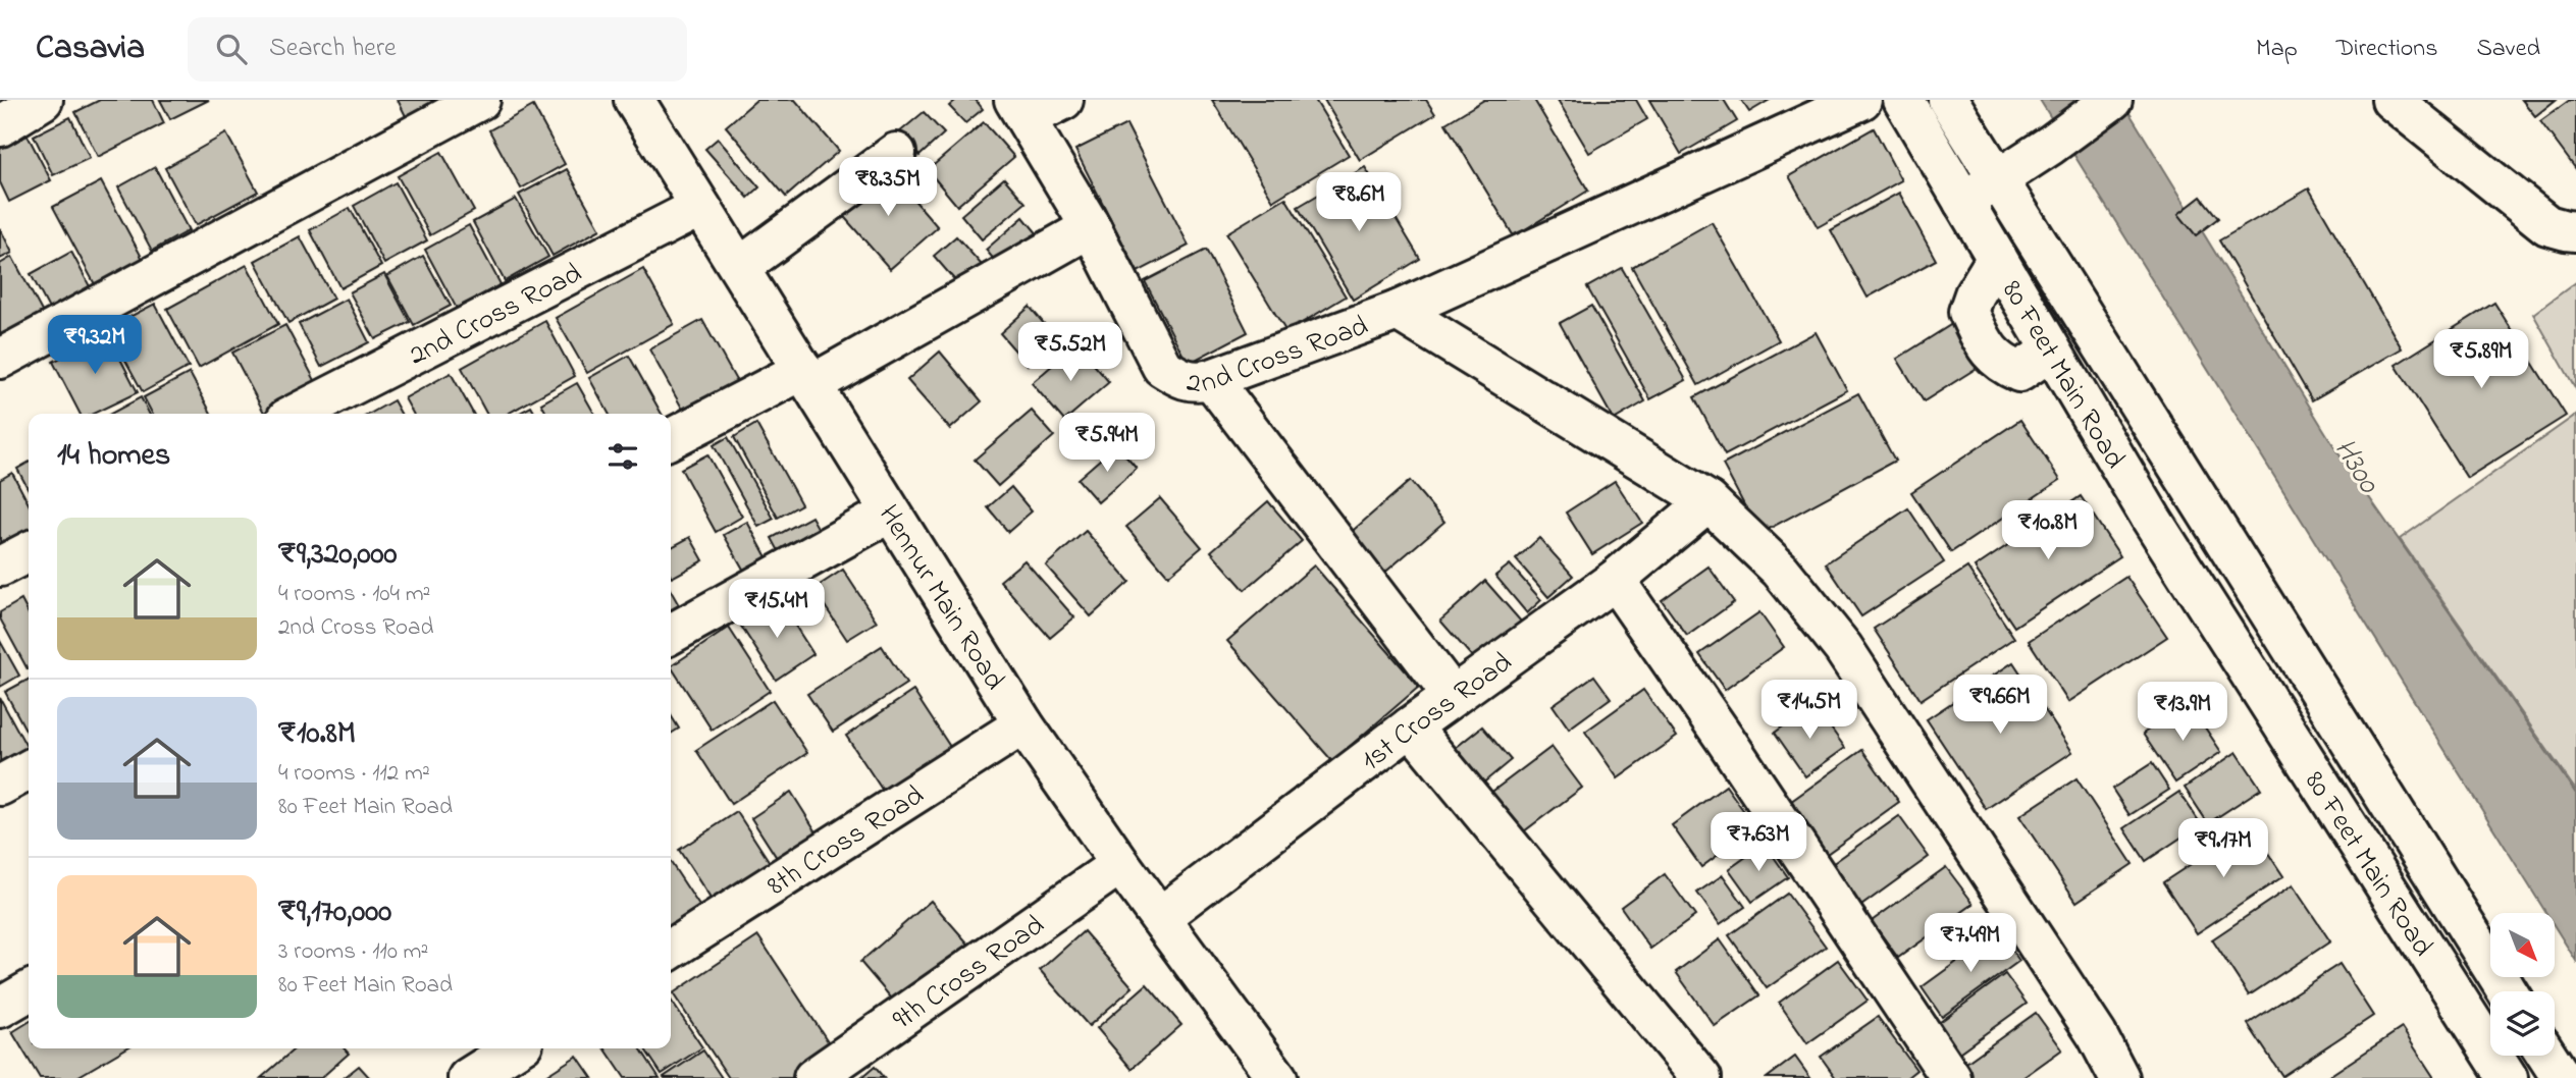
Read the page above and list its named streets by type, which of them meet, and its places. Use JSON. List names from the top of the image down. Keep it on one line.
{"streets":{"street":["2nd Cross Road","80 Feet Main Road","Hennur Main Road","1st Cross Road","8th Cross Road","9th Cross Road"]},"crossings":[["2nd Cross Road","Hennur Main Road"],["Hennur Main Road","1st Cross Road"],["Hennur Main Road","8th Cross Road"],["Hennur Main Road","9th Cross Road"]],"water":["H300"],"north":"bottom right","page":{"header":"Casavia","search":"Search here","nav":["Map","Directions","Saved"],"price":["₹8.35M","₹8.6M","₹9.32M","₹5.52M","₹5.89M","₹5.94M","₹10.8M","₹15.4M","₹9.66M","₹14.5M","₹13.9M","₹7.63M","₹9.17M","₹7.49M"],"heading":"14 homes","list":[{"name":"₹9,320,000","note":"4 rooms · 104 m² · 2nd Cross Road"},{"name":"₹10.8M","note":"4 rooms · 112 m² · 80 Feet Main Road"},{"name":"₹9,170,000","note":"3 rooms · 110 m² · 80 Feet Main Road"}]}}
